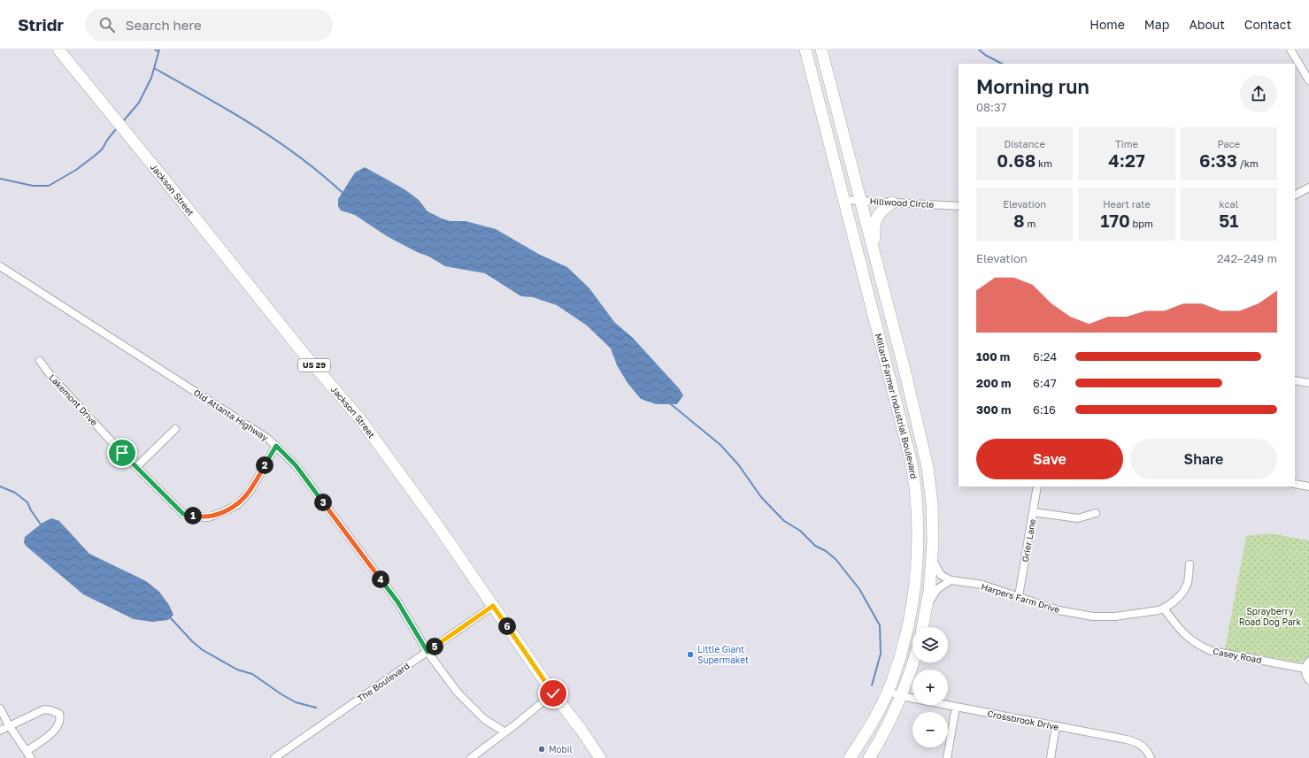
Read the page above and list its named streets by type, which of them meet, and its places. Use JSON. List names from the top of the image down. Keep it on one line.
{"streets":{"main road":["Jackson Street","US 29","Millard Farmer Industrial Boulevard"],"street":["Hillwood Circle","Lakemont Drive","Old Atlanta Highway","Grier Lane","Harpers Farm Drive","Casey Road","The Boulevard","Crossbrook Drive"]},"crossings":[["Jackson Street","The Boulevard"],["Hillwood Circle","Millard Farmer Industrial Boulevard"],["Lakemont Drive","Old Atlanta Highway"],["Millard Farmer Industrial Boulevard","Crossbrook Drive"],["Old Atlanta Highway","The Boulevard"],["Grier Lane","Harpers Farm Drive"],["Harpers Farm Drive","Casey Road"]],"parks":["Sprayberry Road Dog Park"],"places":["Little Giant Supermaket","Mobil"],"page":{"header":"Stridr","search":"Search here","nav":["Home","Map","About","Contact"],"heading":["Morning run","08:37"],"stats":[["Distance","0.68 km"],["Time","4:27"],["Pace","6:33 /km"],["Elevation","8 m"],["Heart rate","170 bpm"],["kcal","51"]],"chart":["Elevation","242–249 m"],"list":[{"name":"100 m","note":"6:24"},{"name":"200 m","note":"6:47"},{"name":"300 m","note":"6:16"}],"buttons":["Save","Share"],"pins":["2","3","1","4","6","5"],"map_buttons":["+","−"]}}
